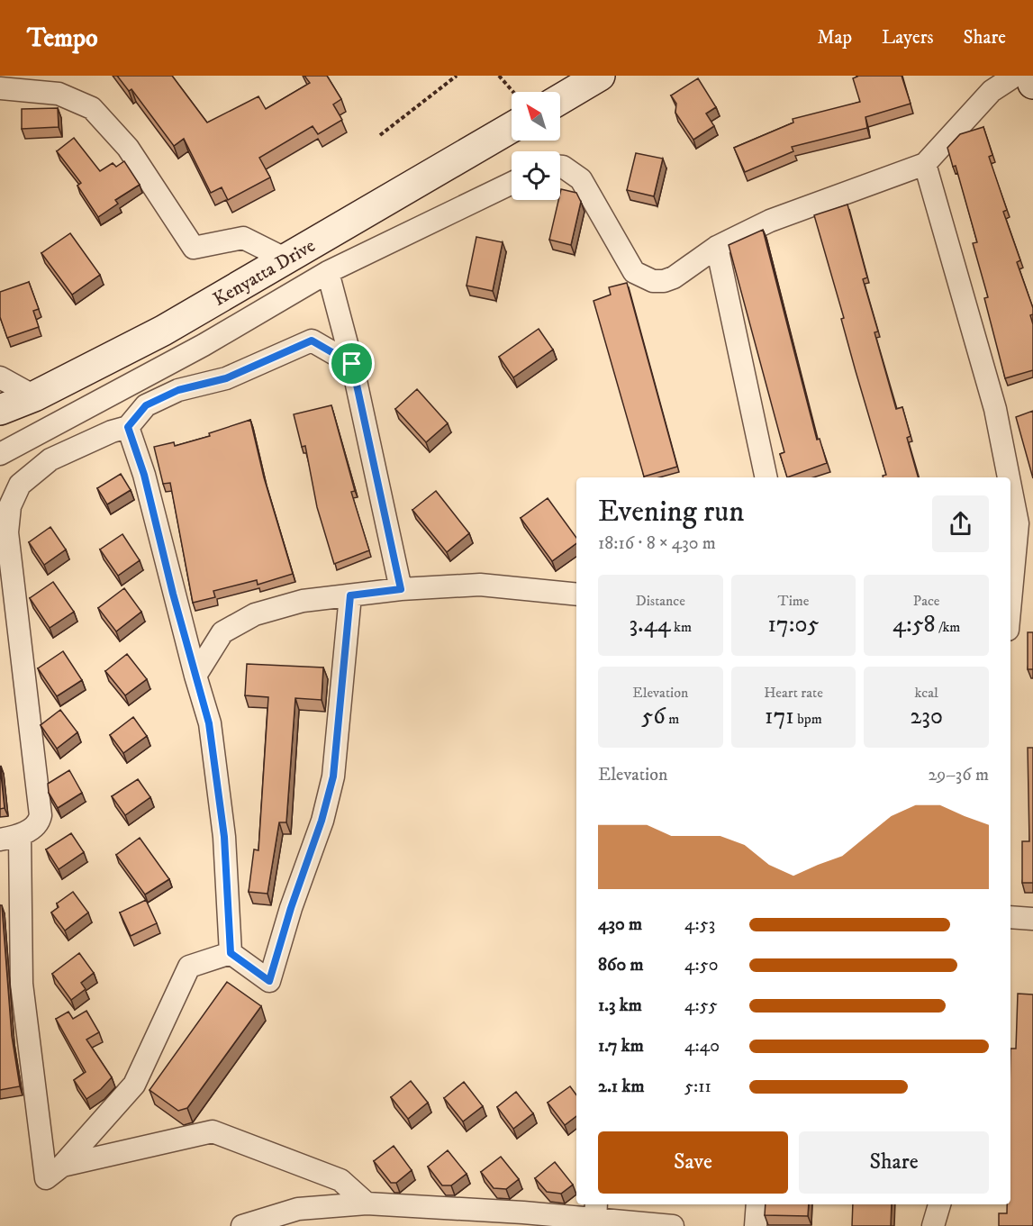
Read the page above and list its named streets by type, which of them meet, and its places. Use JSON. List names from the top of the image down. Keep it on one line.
{"streets":{"main road":["Kenyatta Drive"]},"north":"top left","page":{"header":"Tempo","nav":["Map","Layers","Share"],"heading":["Evening run","18:16 · 8 × 430 m"],"stats":[["Distance","3.44 km"],["Time","17:05"],["Pace","4:58 /km"],["Elevation","56 m"],["Heart rate","171 bpm"],["kcal","230"]],"chart":["Elevation","29–36 m"],"list":[{"name":"430 m","note":"4:53"},{"name":"860 m","note":"4:50"},{"name":"1.3 km","note":"4:55"},{"name":"1.7 km","note":"4:40"},{"name":"2.1 km","note":"5:11"}],"buttons":["Save","Share"]}}
